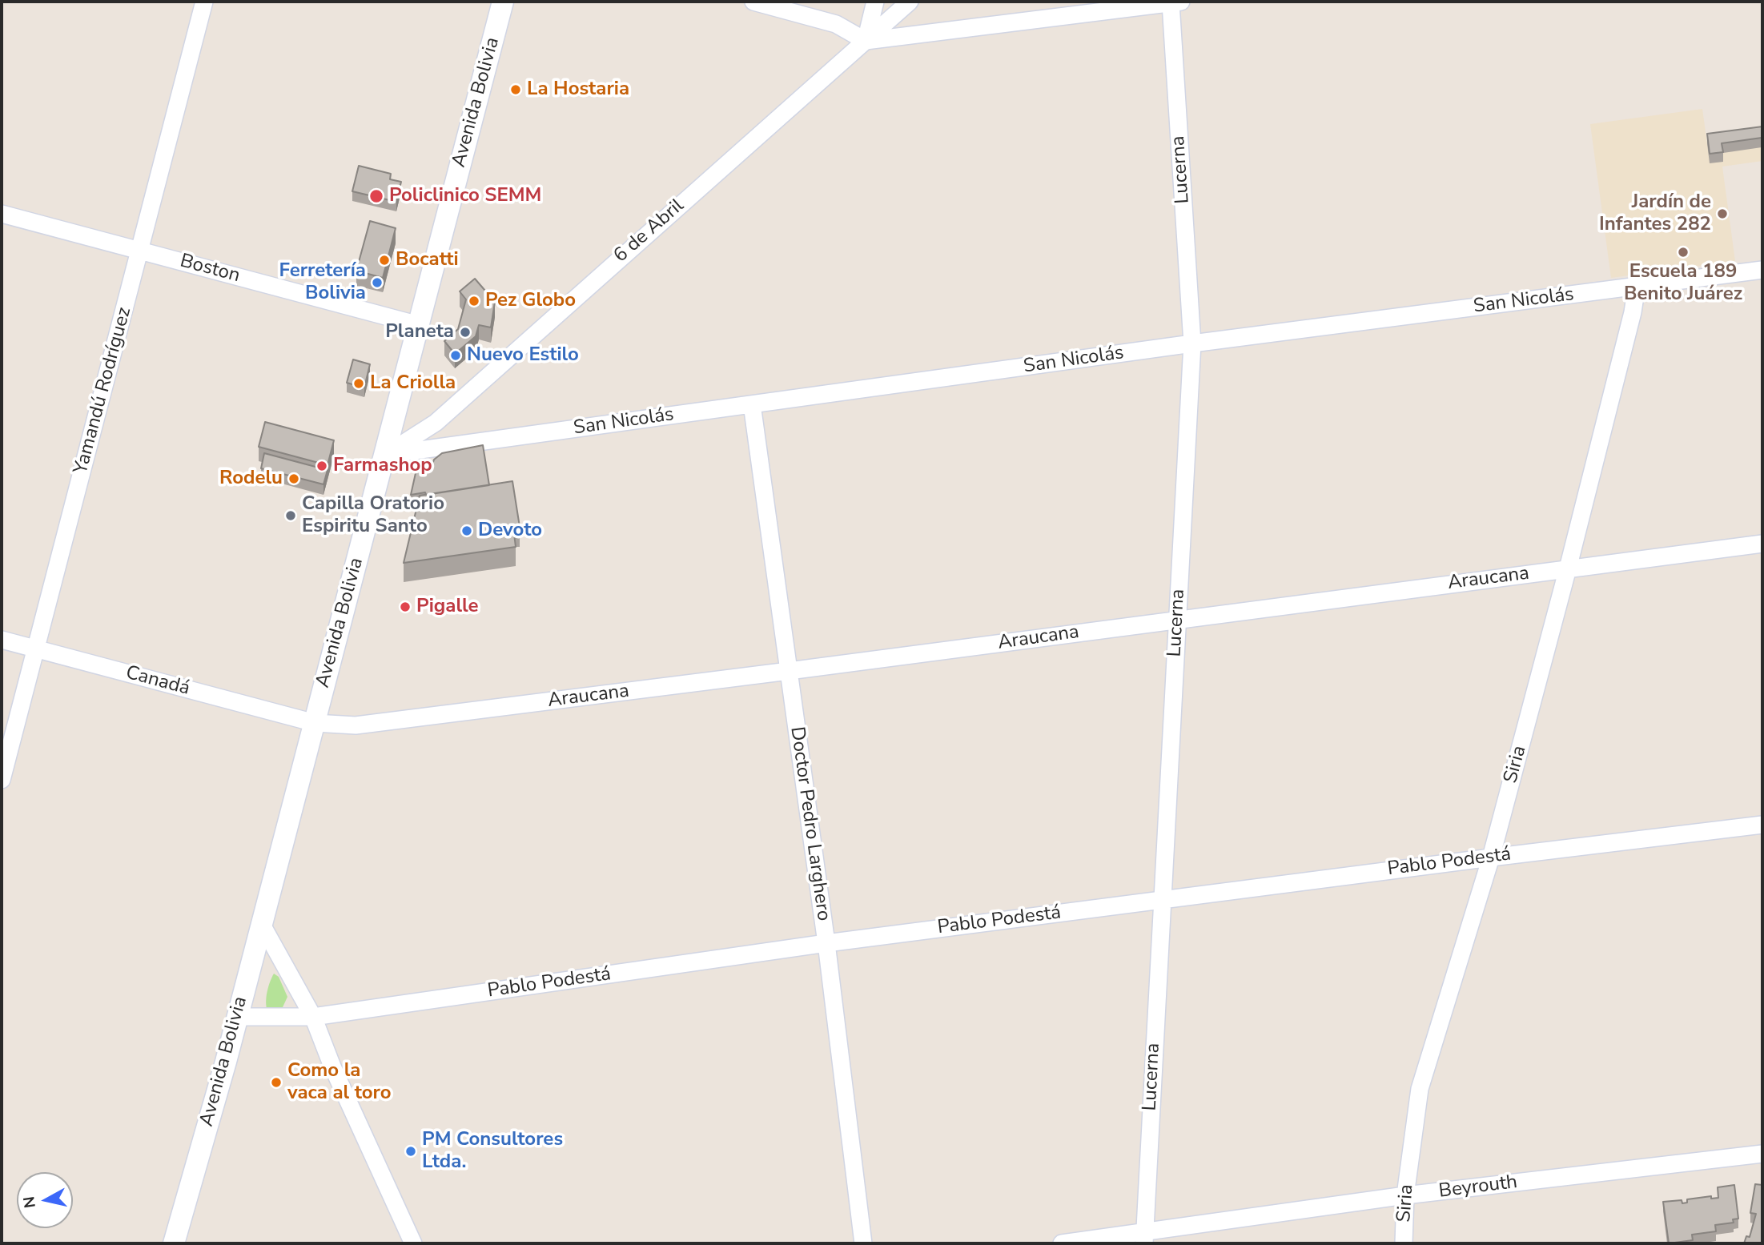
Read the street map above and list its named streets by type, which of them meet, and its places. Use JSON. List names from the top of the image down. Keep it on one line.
{"streets":{"street":["Avenida Bolivia","Lucerna","6 de Abril","Boston","San Nicolás","Yamandú Rodríguez","Araucana","Canadá","Siria","Doctor Pedro Larghero","Pablo Podestá","Beyrouth"]},"crossings":[["Avenida Bolivia","6 de Abril"],["Avenida Bolivia","Boston"],["Avenida Bolivia","San Nicolás"],["Avenida Bolivia","Araucana"],["Avenida Bolivia","Canadá"],["Avenida Bolivia","Pablo Podestá"],["Lucerna","San Nicolás"],["Lucerna","Araucana"],["Lucerna","Pablo Podestá"],["Lucerna","Beyrouth"],["6 de Abril","San Nicolás"],["Boston","Yamandú Rodríguez"],["San Nicolás","Siria"],["San Nicolás","Doctor Pedro Larghero"],["Yamandú Rodríguez","Canadá"],["Araucana","Canadá"],["Araucana","Siria"],["Araucana","Doctor Pedro Larghero"],["Siria","Pablo Podestá"],["Siria","Beyrouth"],["Doctor Pedro Larghero","Pablo Podestá"]],"places":["La Hostaria","Policlinico SEMM","Jardín de Infantes 282","Escuela 189 Benito Juárez","Bocatti","Ferretería Bolivia","Pez Globo","Planeta","Nuevo Estilo","La Criolla","Farmashop","Rodelu","Capilla Oratorio Espiritu Santo","Devoto","Pigalle","Como la vaca al toro","PM Consultores Ltda."],"north":"left"}
